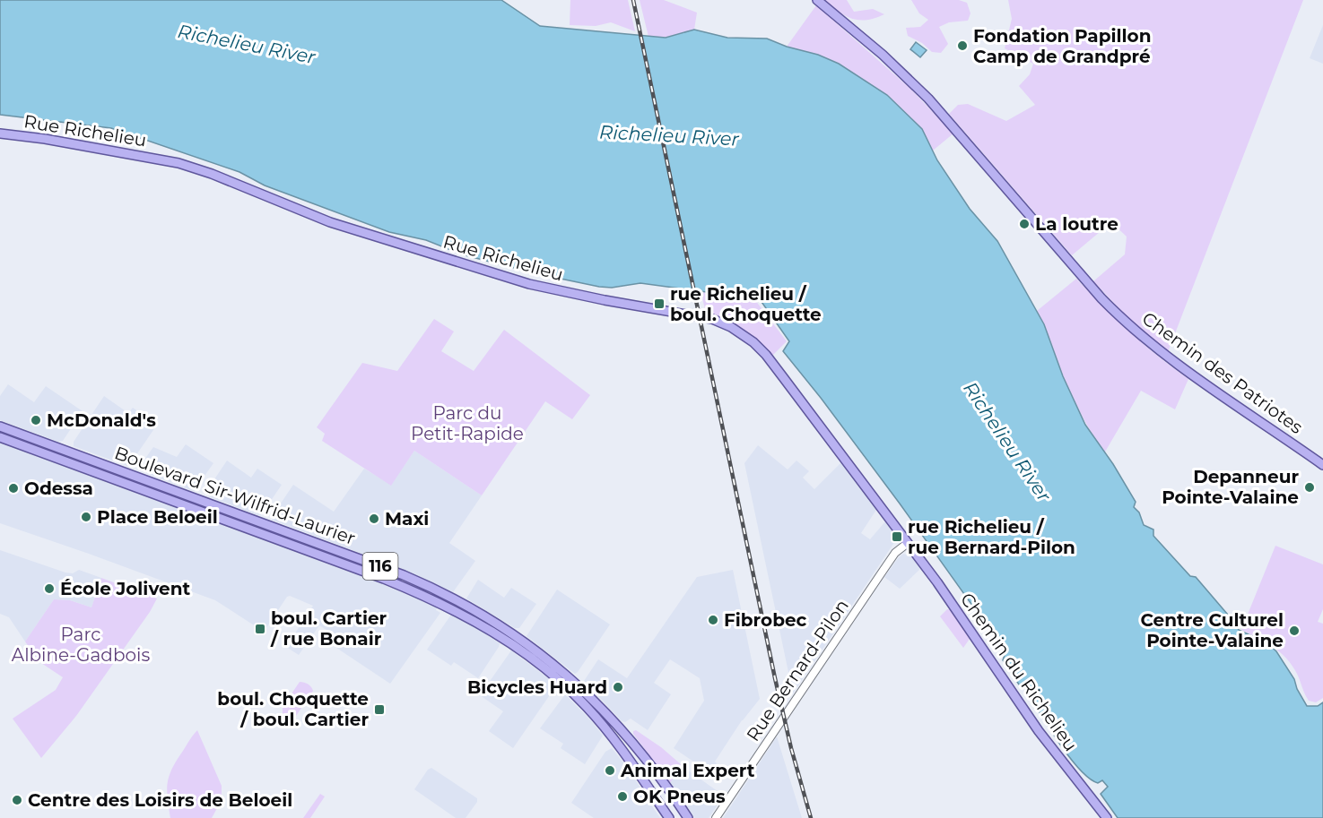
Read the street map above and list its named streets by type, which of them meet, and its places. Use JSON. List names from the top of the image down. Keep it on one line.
{"streets":{"main road":["Rue Richelieu","Chemin des Patriotes","Boulevard Sir-Wilfrid-Laurier","116","Chemin du Richelieu"],"street":["Rue Bernard-Pilon"]},"crossings":[["Rue Richelieu","Rue Bernard-Pilon"],["Rue Richelieu","Chemin du Richelieu"],["Rue Bernard-Pilon","Chemin du Richelieu"]],"water":["Richelieu River"],"parks":["Parc du Petit-Rapide","Parc Albine-Gadbois"],"places":{"other":["Fondation Papillon Camp de Grandpré","La loutre","McDonald's","Depanneur Pointe-Valaine","Odessa","Place Beloeil","Maxi","École Jolivent","Fibrobec","Centre Culturel Pointe-Valaine","Bicycles Huard","Animal Expert","OK Pneus","Centre des Loisirs de Beloeil"],"transit":["rue Richelieu / boul. Choquette","rue Richelieu / rue Bernard-Pilon","boul. Cartier / rue Bonair","boul. Choquette / boul. Cartier"]}}
